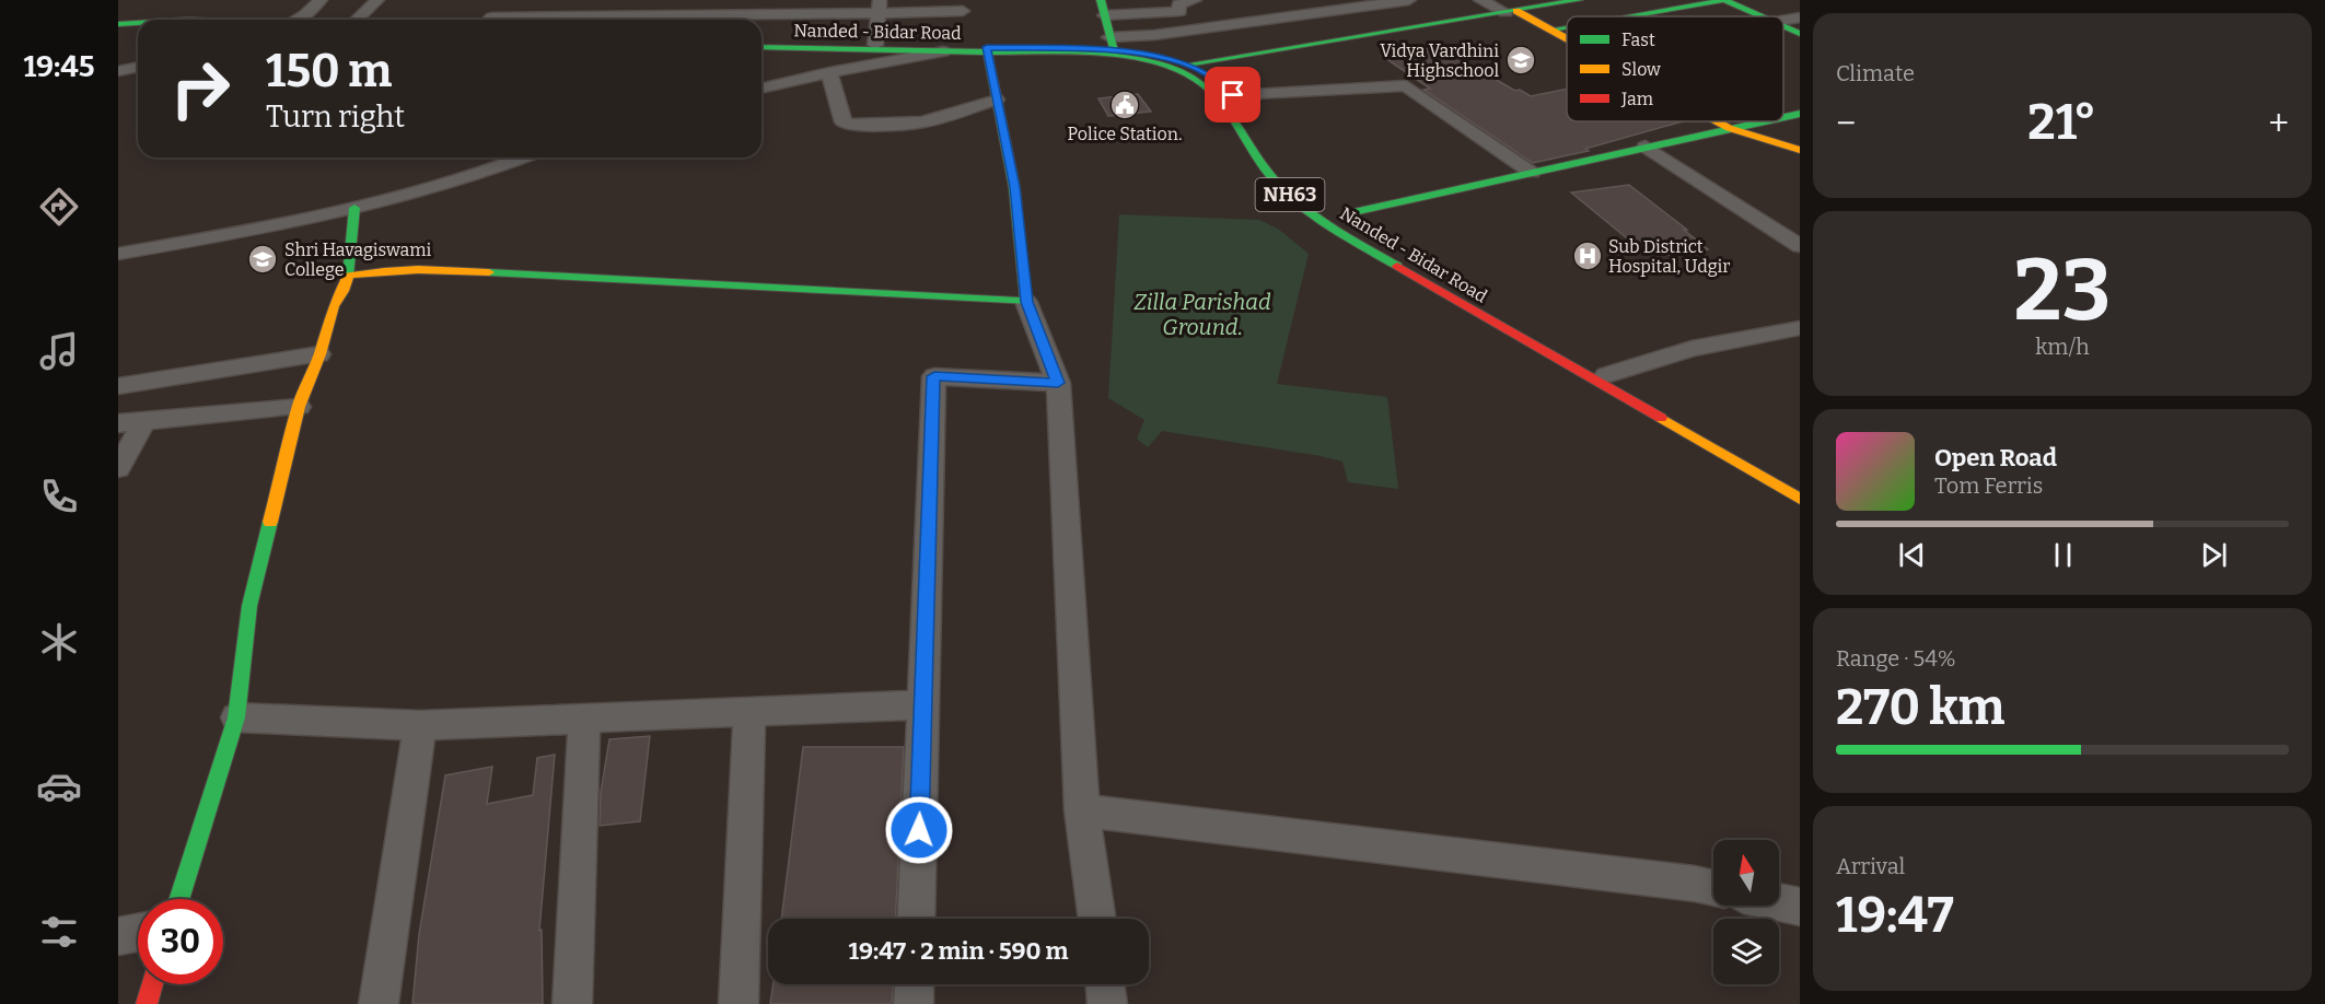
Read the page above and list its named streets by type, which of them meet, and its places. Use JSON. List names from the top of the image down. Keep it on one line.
{"streets":{"main road":["Nanded - Bidar Road","NH63"]},"parks":["Zilla Parishad Ground."],"places":{"school or university":["Vidya Vardhini Highschool","Shri Havagiswami College"],"public building":["Police Station."],"hospital":["Sub District Hospital, Udgir"]},"legend":["Fast","Slow","Jam"],"north":"top","page":{"tabs":"19:45","tile":["Climate",["23","km/h"],["Range · 54%","270 km"],["Arrival","19:47"]],"turn":["150 m","Turn right"],"heat":["−","21°","+"],"song":["Open Road","Tom Ferris"],"limit":"30","trip":"19:47 · 2 min · 590 m"}}
